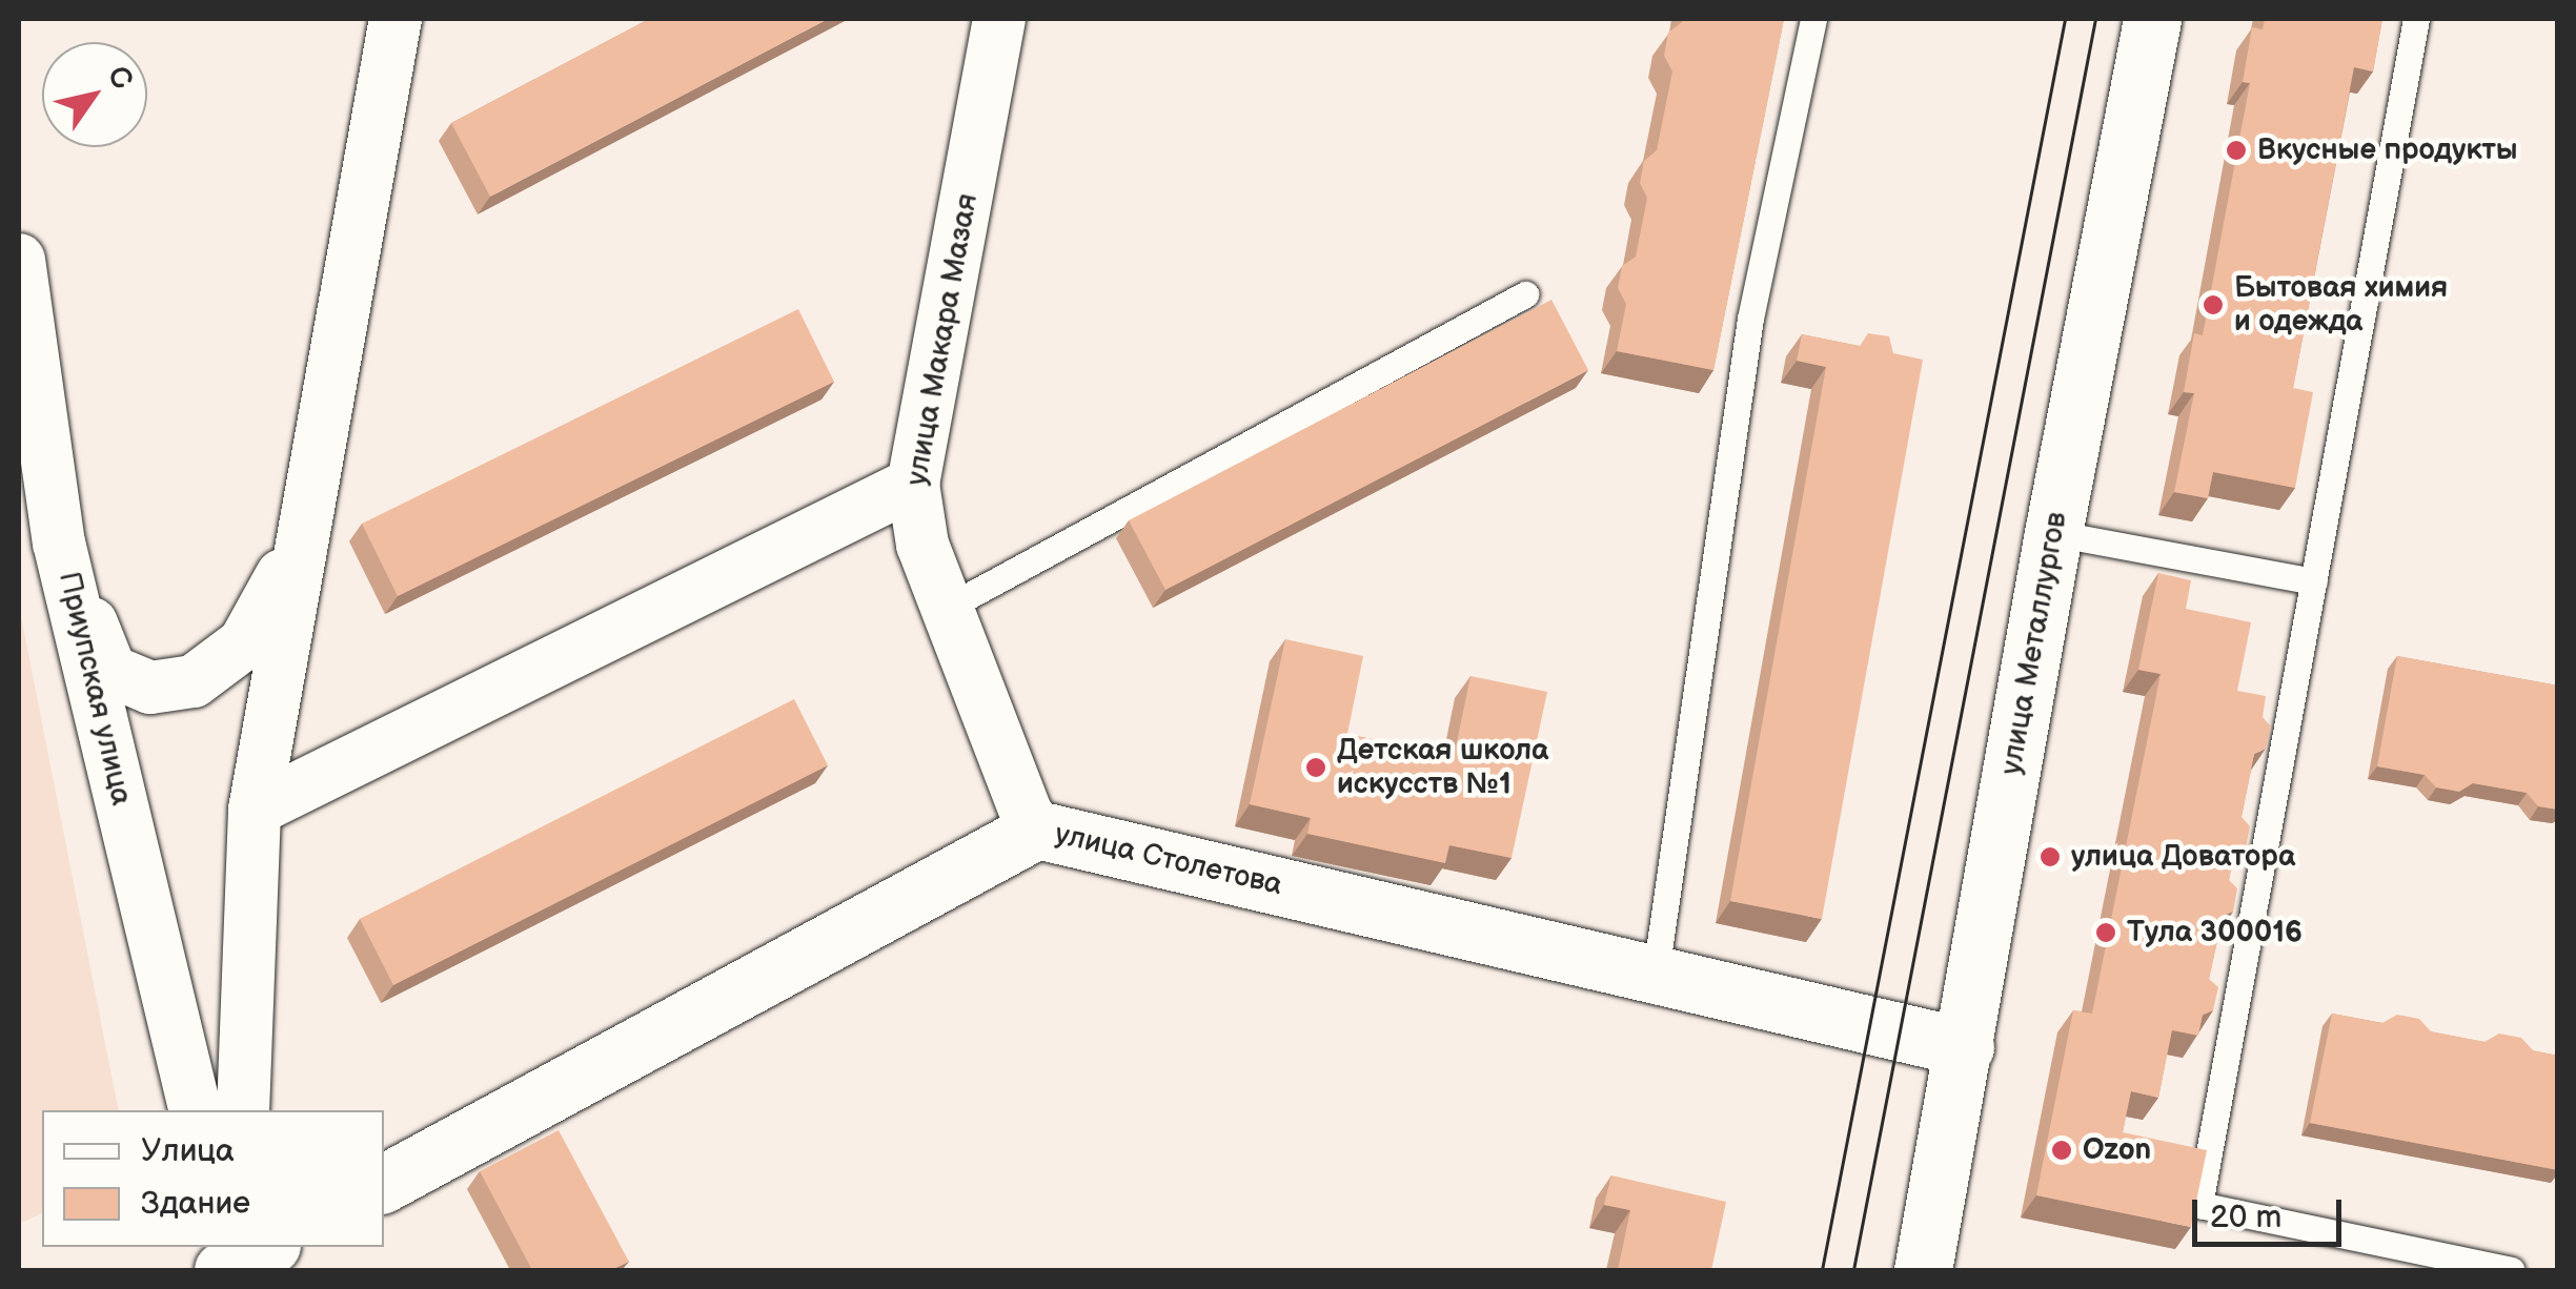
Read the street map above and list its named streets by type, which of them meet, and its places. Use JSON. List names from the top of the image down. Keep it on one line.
{"streets":{"main road":["улица Металлургов","улица Столетова"],"street":["улица Макара Мазая","Приупская улица"]},"crossings":[["улица Макара Мазая","улица Столетова"],["улица Металлургов","улица Столетова"]],"places":["Вкусные продукты","Бытовая химия и одежда","Детская школа искусств №1","улица Доватора","Тула 300016","Ozon"],"legend":["Улица","Здание"],"scale_bar":"20 m","north":"top right"}
